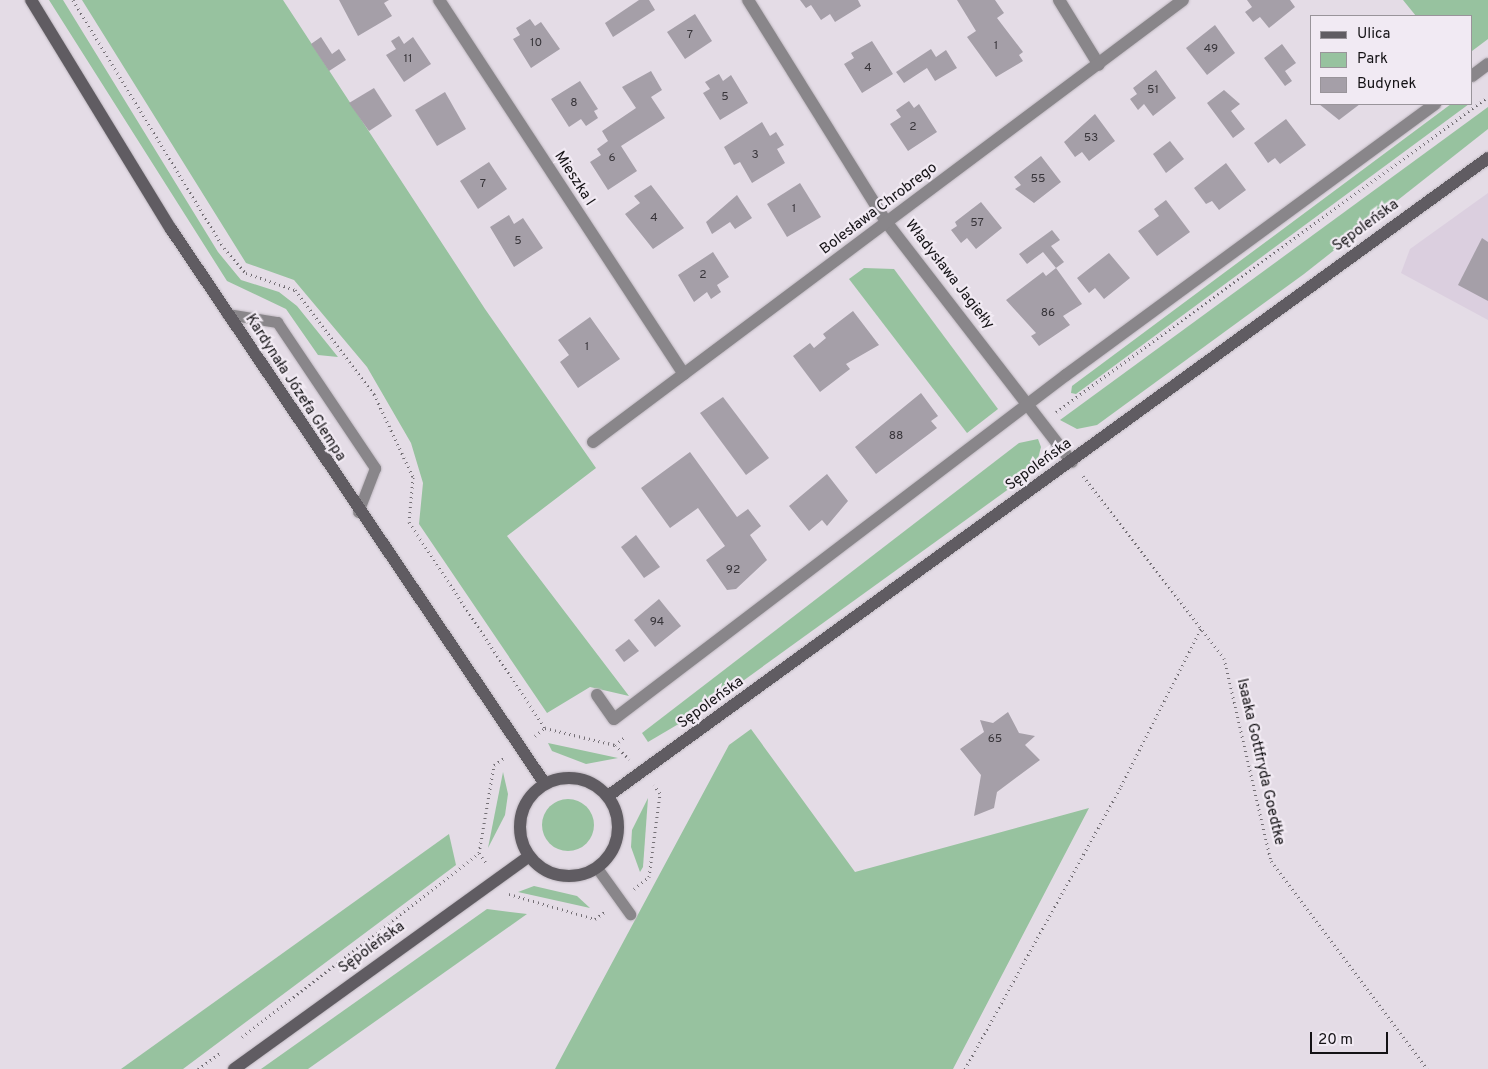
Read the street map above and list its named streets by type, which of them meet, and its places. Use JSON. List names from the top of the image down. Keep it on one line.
{"streets":{"main road":["Sępoleńska","Kardynała Józefa Glempa"],"street":["Mieszka I","Bolesława Chrobrego","Władysława Jagiełły"],"path":["Isaaka Gottfryda Goedtke"]},"crossings":[["Mieszka I","Bolesława Chrobrego"],["Bolesława Chrobrego","Władysława Jagiełły"],["Sępoleńska","Władysława Jagiełły"],["Sępoleńska","Kardynała Józefa Glempa"],["Sępoleńska","Isaaka Gottfryda Goedtke"],["Władysława Jagiełły","Isaaka Gottfryda Goedtke"]],"house_numbers":["7","10","1","49","11","4","51","5","8","2","53","3","6","55","7","1","4","57","5","2","86","1","88","92","94","65"],"legend":["Ulica","Park","Budynek"],"scale_bar":"20 m"}
